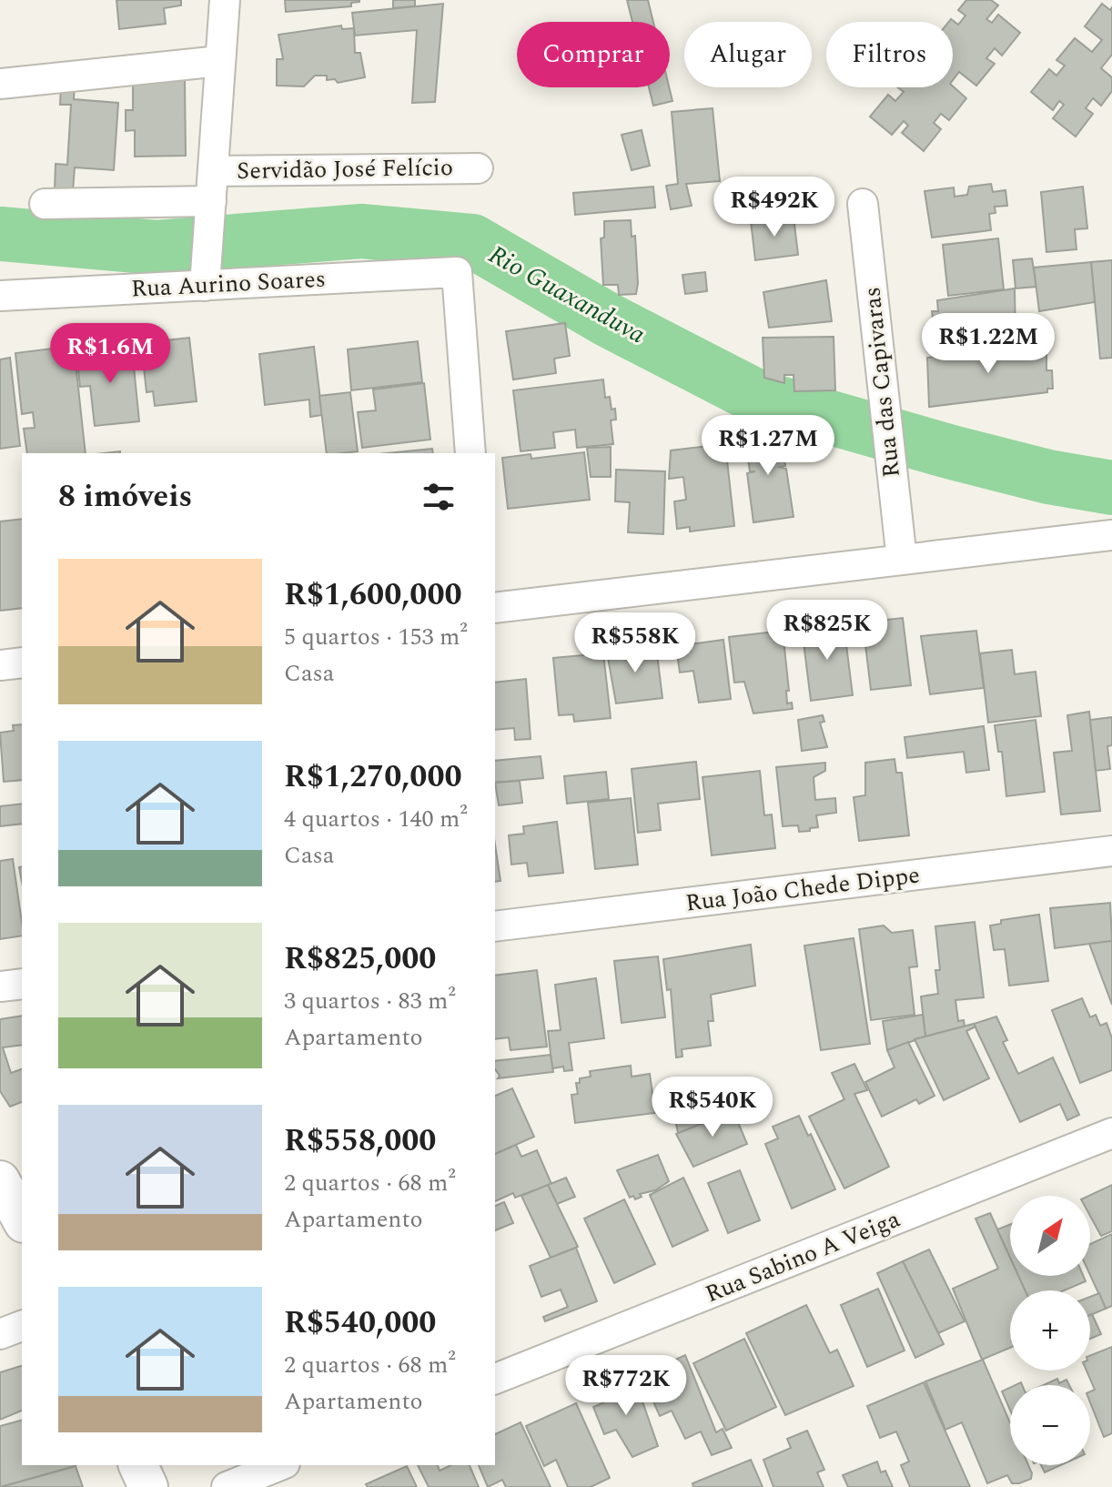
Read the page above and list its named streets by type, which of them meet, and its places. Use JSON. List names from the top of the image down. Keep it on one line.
{"streets":{"street":["Servidão José Felício","Rua Aurino Soares","Rua das Capivaras","Rua João Chede Dippe","Rua Sabino A Veiga"]},"water":["Rio Guaxanduva"],"north":"top right","page":{"chip":["Comprar","Alugar","Filtros"],"price":["R$492K","R$1.22M","R$1.6M","R$1.27M","R$825K","R$558K","R$540K","R$772K"],"heading":"8 imóveis","list":[{"name":"R$1,600,000","note":"5 quartos · 153 m² · Casa"},{"name":"R$1,270,000","note":"4 quartos · 140 m² · Casa"},{"name":"R$825,000","note":"3 quartos · 83 m² · Apartamento"},{"name":"R$558,000","note":"2 quartos · 68 m² · Apartamento"},{"name":"R$540,000","note":"2 quartos · 68 m² · Apartamento"}],"map_buttons":["+","−"]}}
